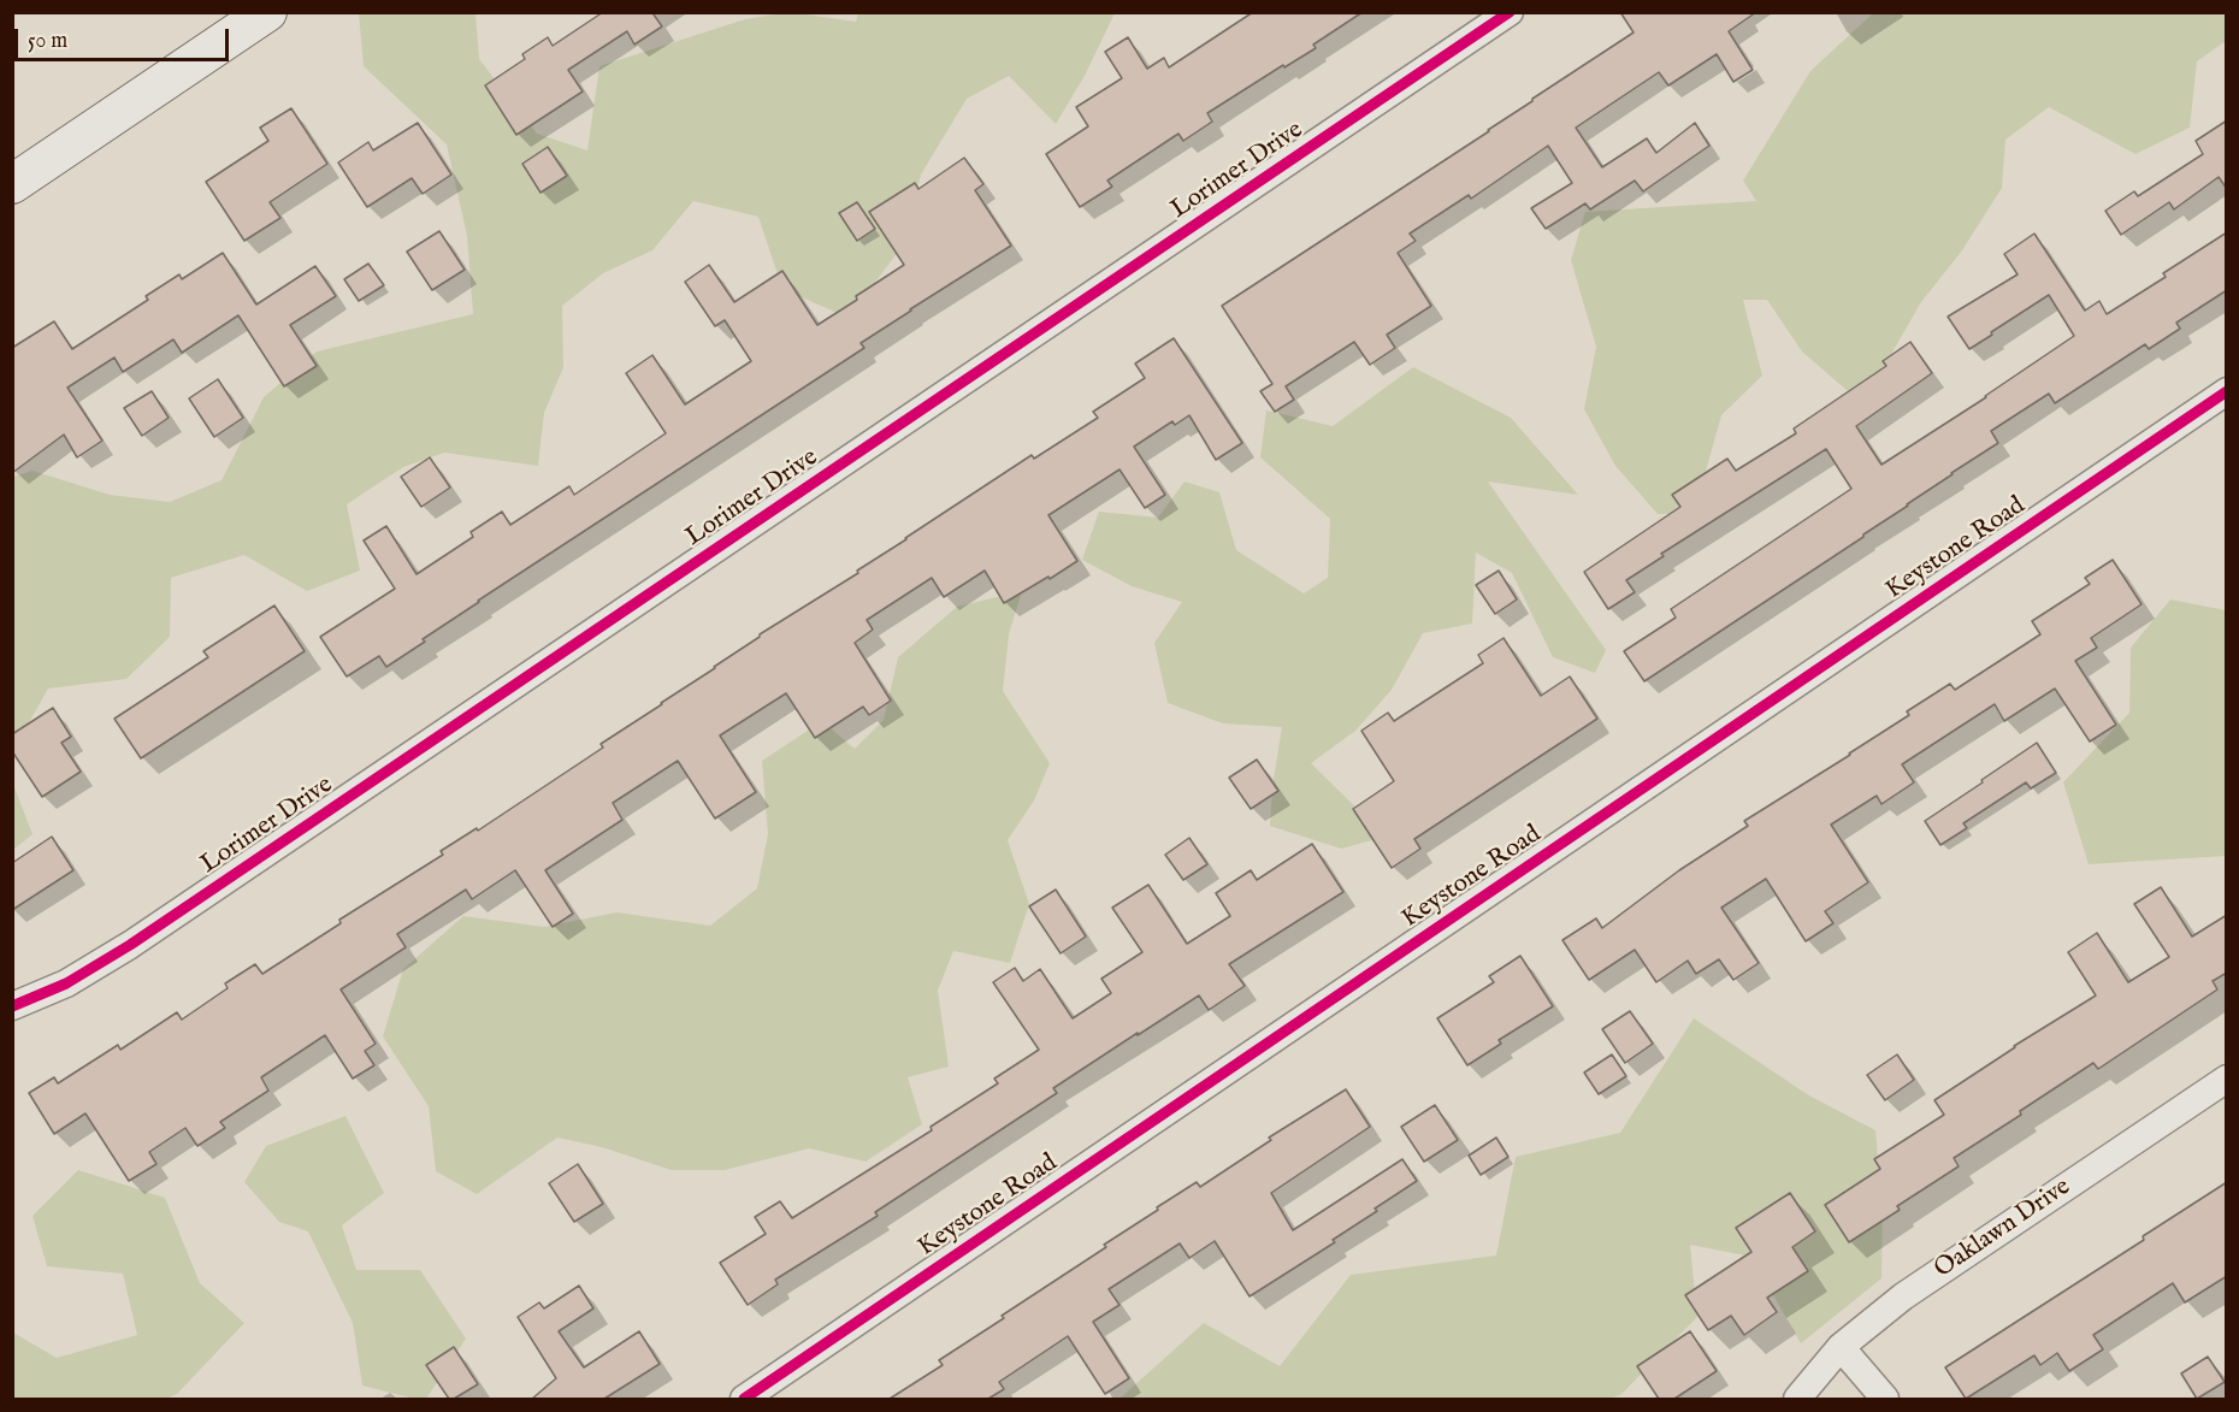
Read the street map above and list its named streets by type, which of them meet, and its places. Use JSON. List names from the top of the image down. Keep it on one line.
{"streets":{"street":["Lorimer Drive","Keystone Road","Oaklawn Drive"]},"scale_bar":"50 m"}
